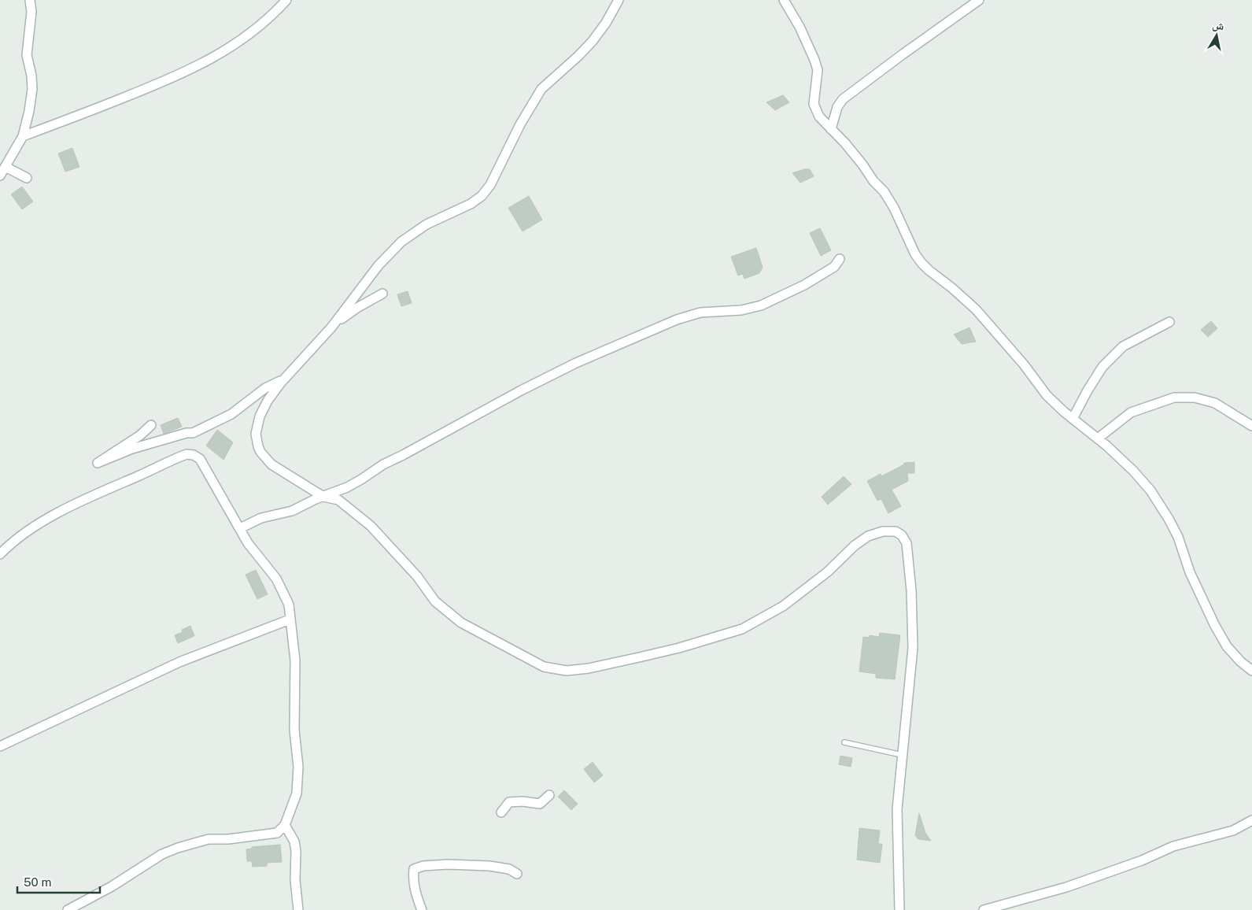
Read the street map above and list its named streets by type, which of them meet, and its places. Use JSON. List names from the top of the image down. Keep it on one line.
{"scale_bar":"50 m","north":"top"}
